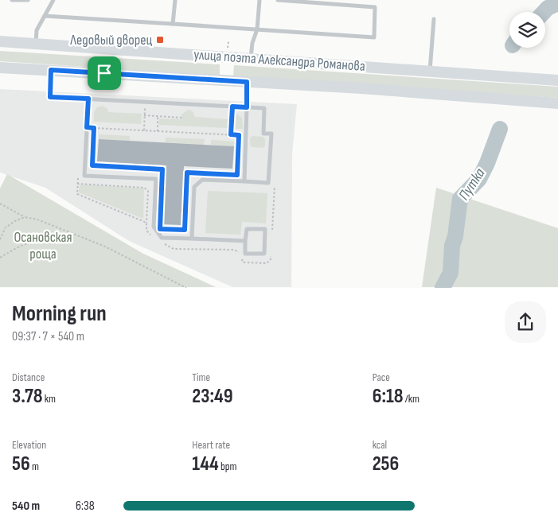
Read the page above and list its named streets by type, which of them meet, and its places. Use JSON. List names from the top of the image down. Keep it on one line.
{"streets":{"main road":["улица поэта Александра Романова"]},"water":["Путка"],"parks":["Осановская роща"],"places":{"transit":["Ледовый дворец"]},"page":{"heading":["Morning run","09:37 · 7 × 540 m"],"stats":[["Distance","3.78 km"],["Time","23:49"],["Pace","6:18 /km"],["Elevation","56 m"],["Heart rate","144 bpm"],["kcal","256"]],"list":[{"name":"540 m","note":"6:38"}]}}
